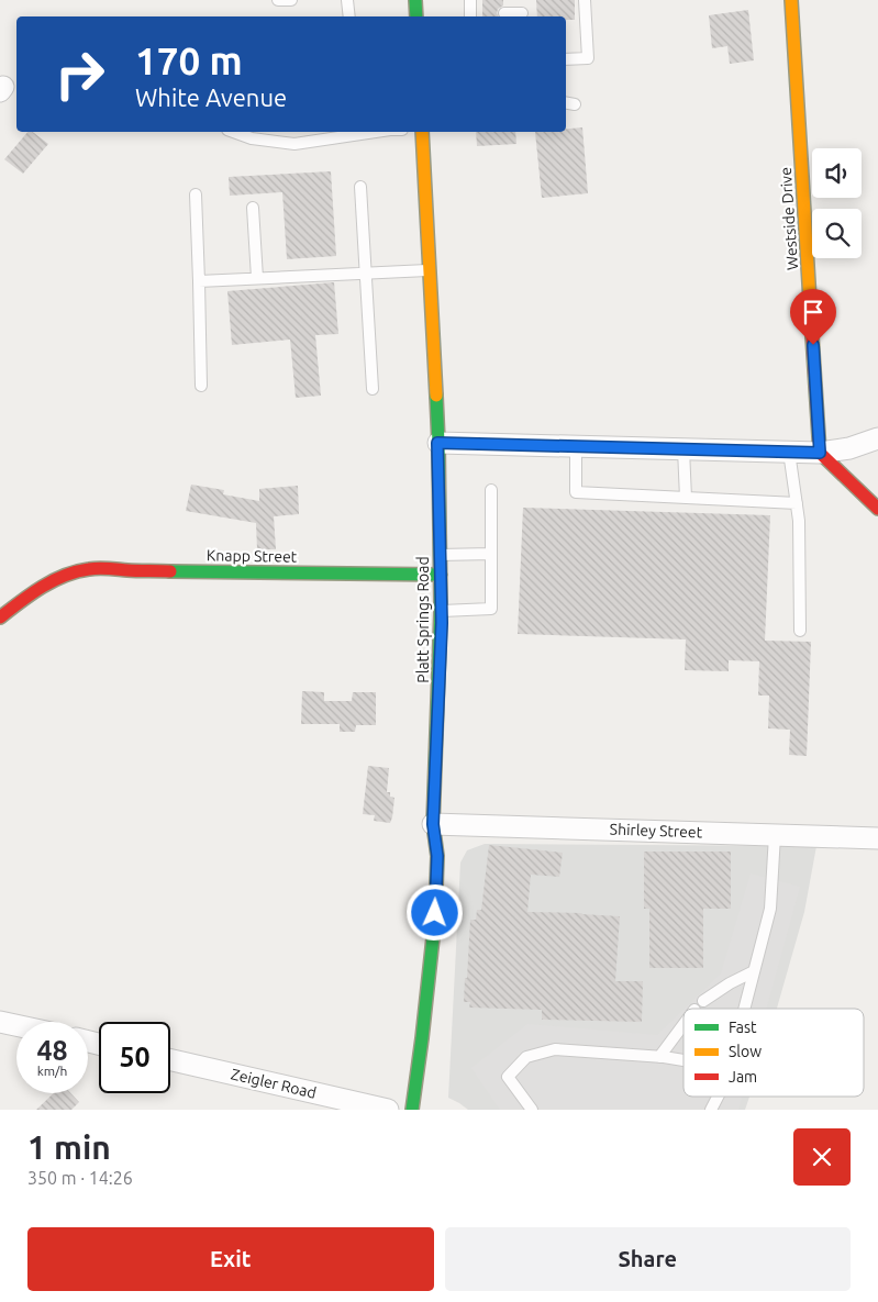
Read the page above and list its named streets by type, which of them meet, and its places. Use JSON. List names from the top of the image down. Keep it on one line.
{"streets":{"main road":["Westside Drive","Knapp Street","Platt Springs Road"],"street":["Shirley Street","Zeigler Road"]},"crossings":[["Knapp Street","Platt Springs Road"],["Platt Springs Road","Shirley Street"]],"legend":["Fast","Slow","Jam"],"page":{"turn":["170 m","White Avenue"],"speed":"48 km/h","limit":"50","heading":["1 min","350 m · 14:26"],"buttons":["Exit","Share"]}}
